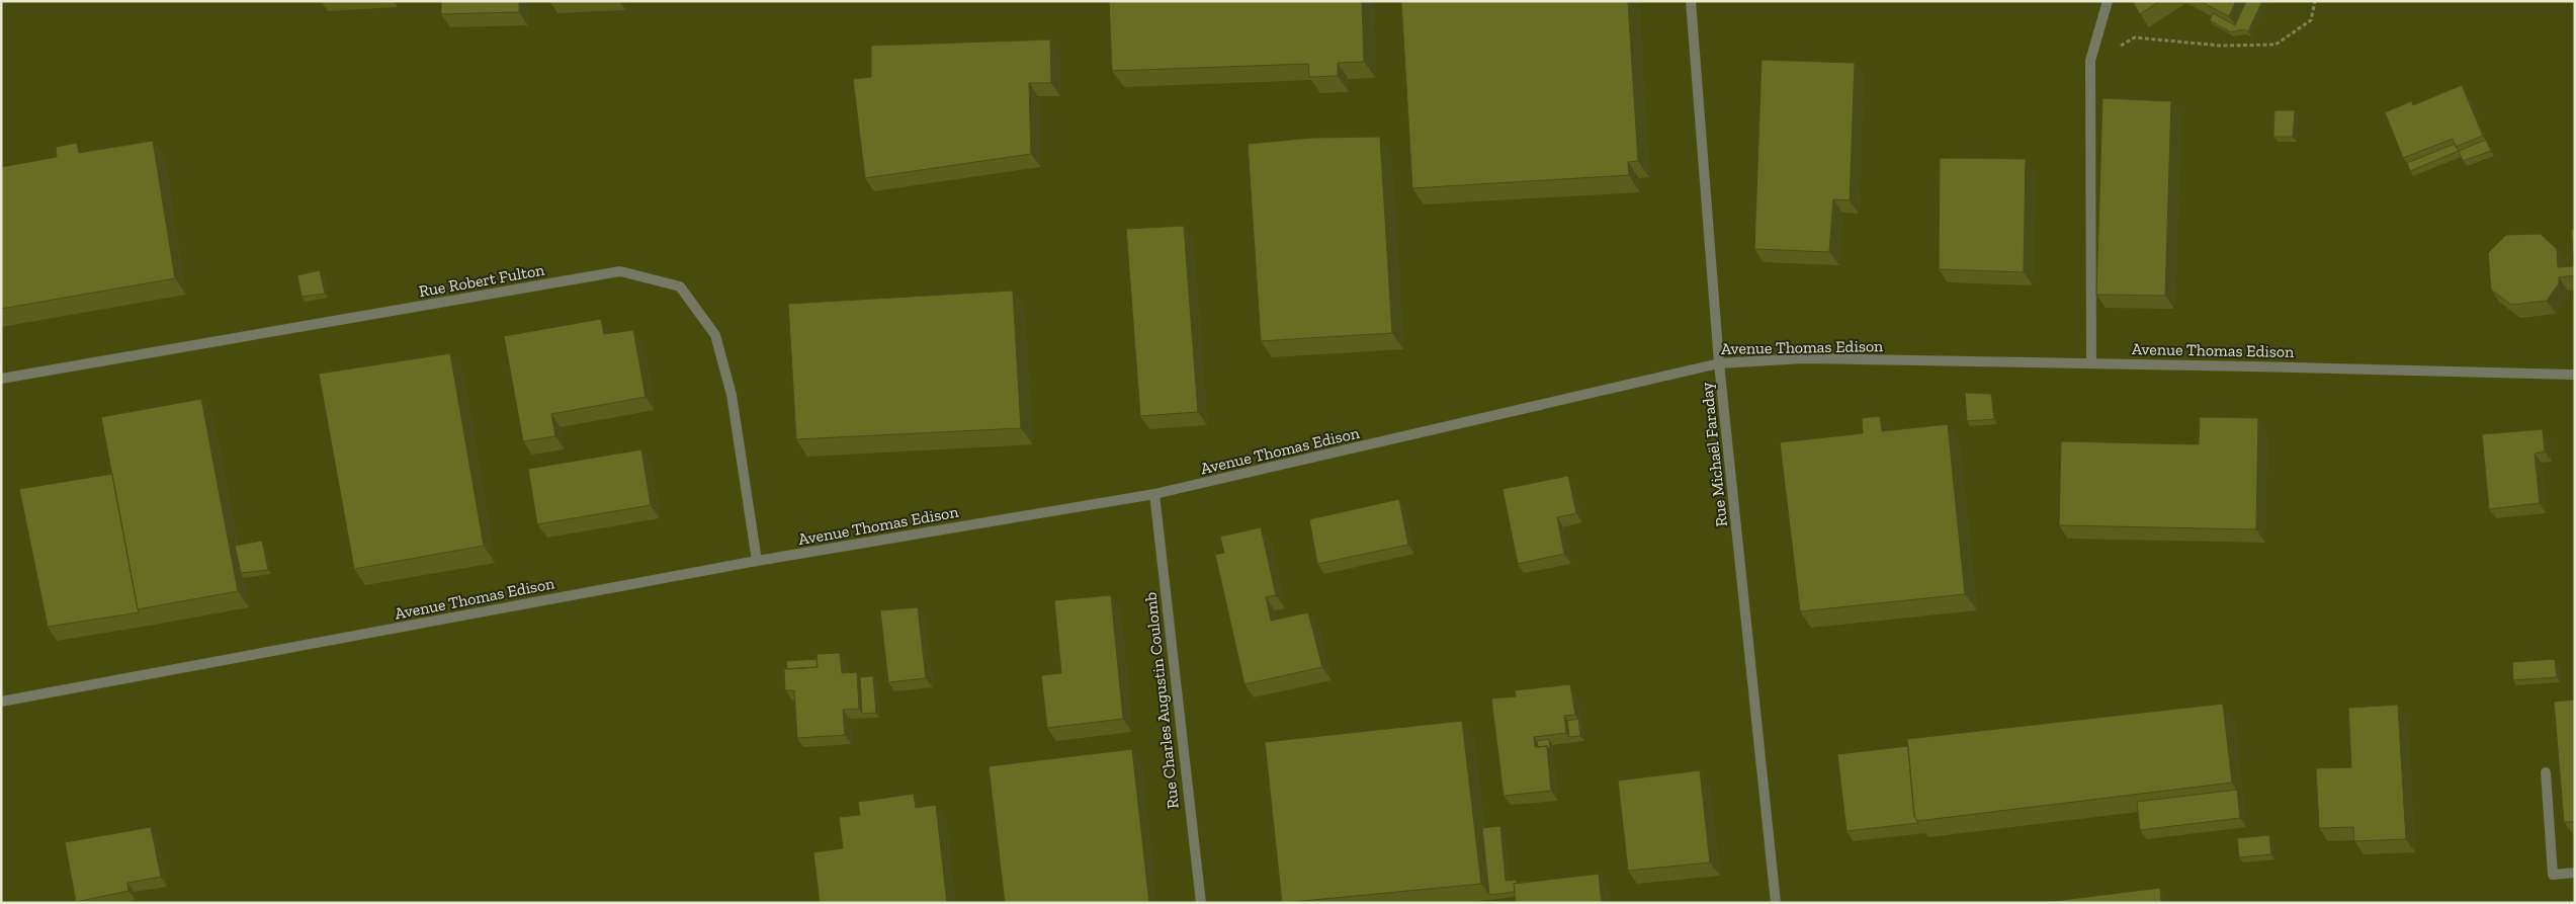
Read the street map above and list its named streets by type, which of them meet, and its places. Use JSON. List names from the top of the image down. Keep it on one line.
{"streets":{"street":["Rue Robert Fulton","Avenue Thomas Edison","Rue Michaël Faraday","Rue Charles Augustin Coulomb"]},"crossings":[["Rue Robert Fulton","Avenue Thomas Edison"],["Avenue Thomas Edison","Rue Michaël Faraday"],["Avenue Thomas Edison","Rue Charles Augustin Coulomb"]]}
